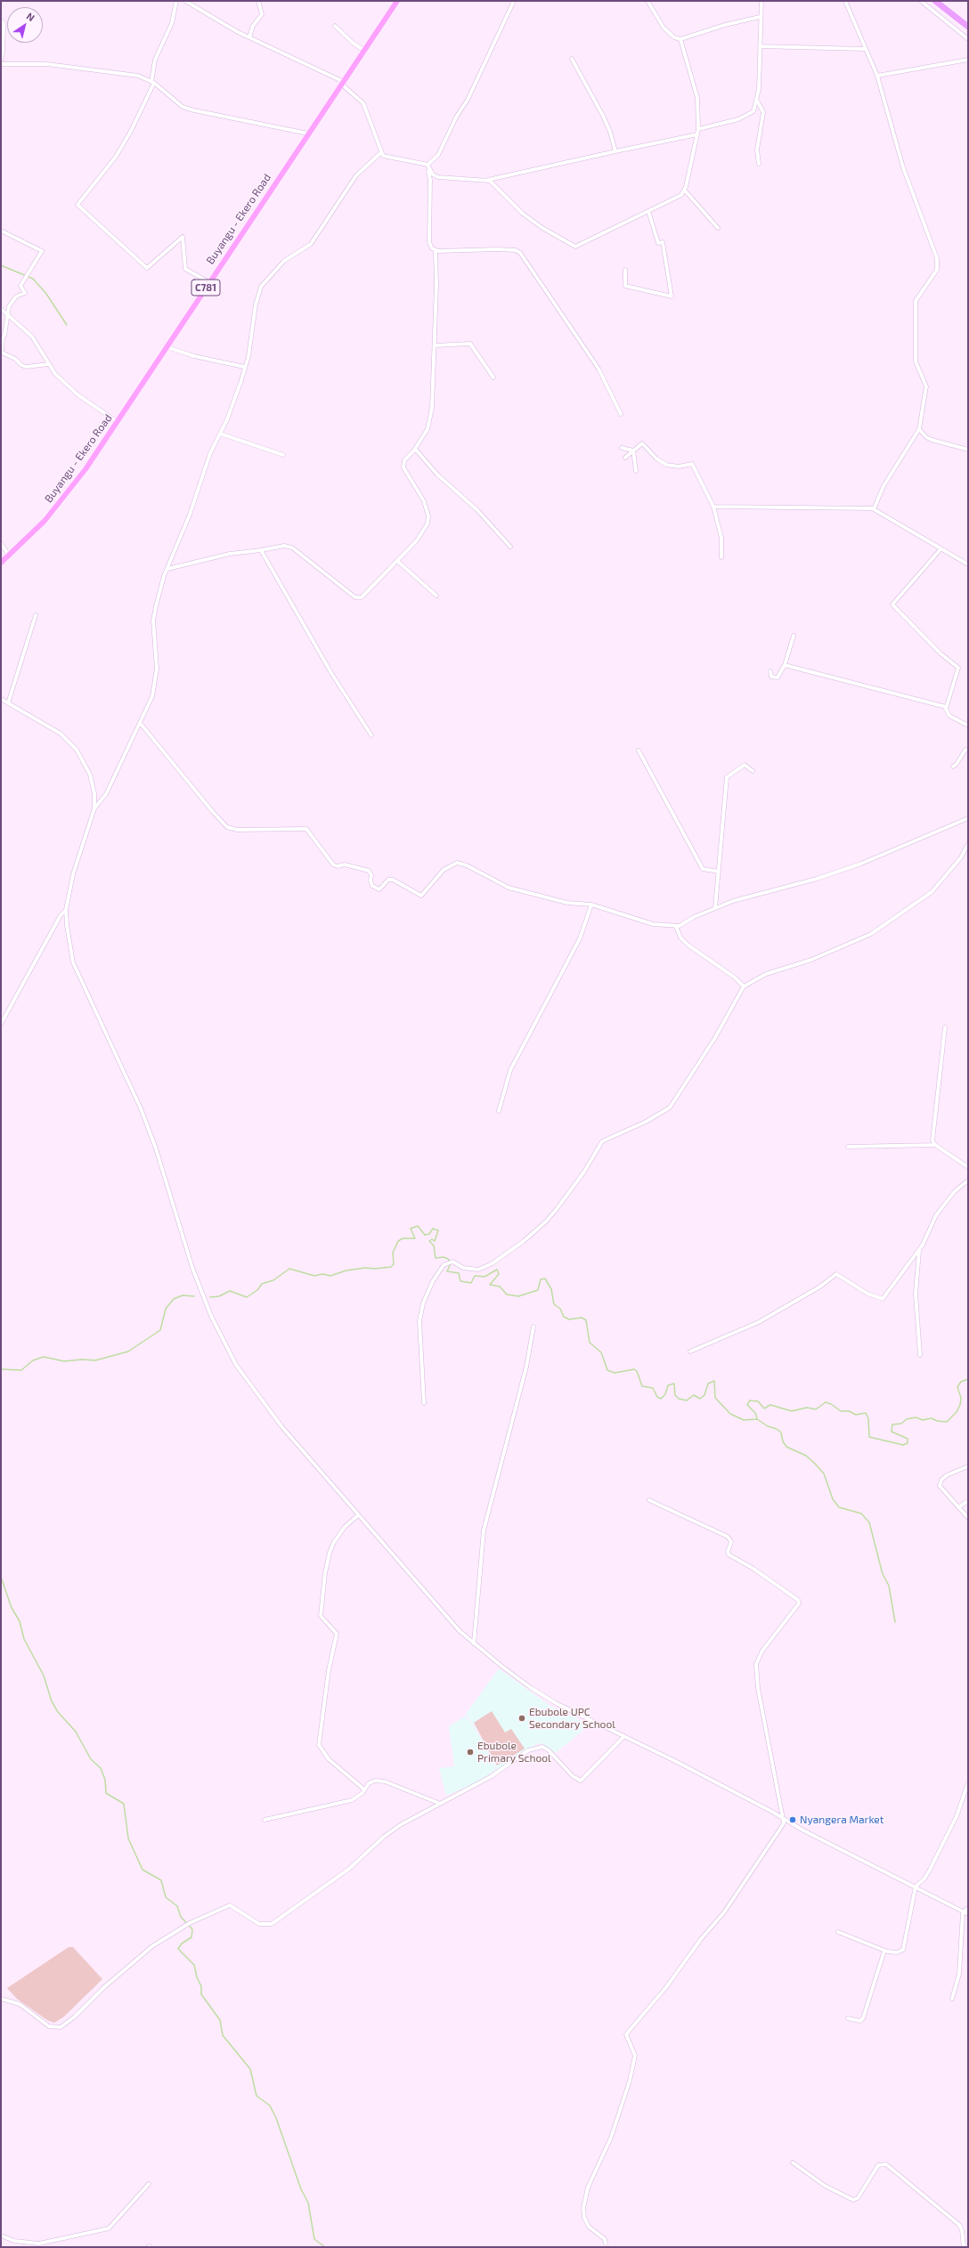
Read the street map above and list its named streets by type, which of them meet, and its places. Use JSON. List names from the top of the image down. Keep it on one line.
{"streets":{"main road":["Buyangu - Ekero Road","C781"]},"places":["Ebubole UPC Secondary School","Ebubole Primary School","Nyangera Market"],"north":"top right"}
